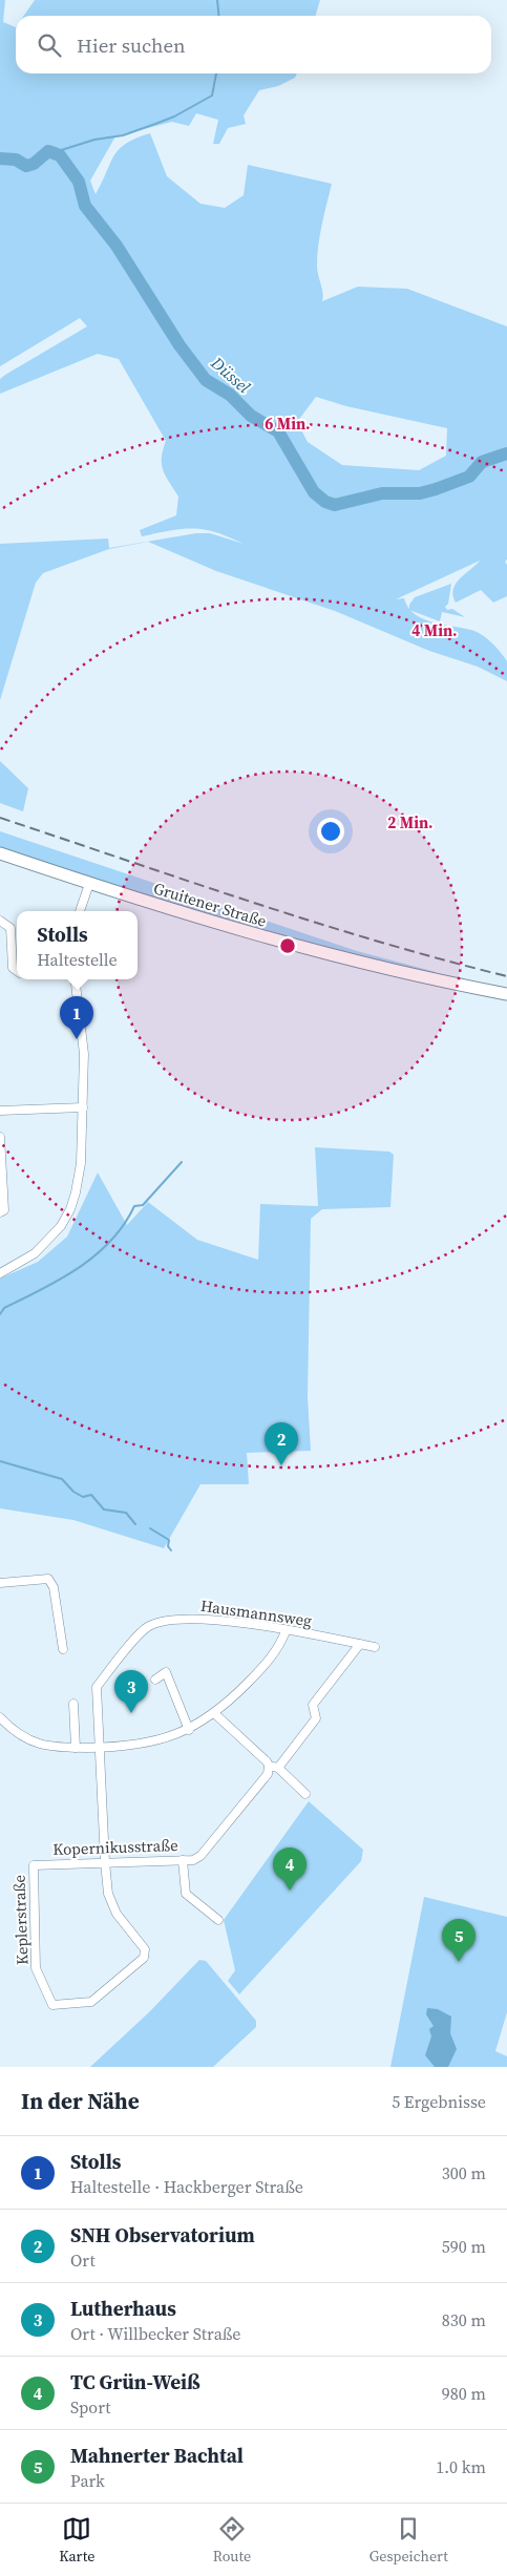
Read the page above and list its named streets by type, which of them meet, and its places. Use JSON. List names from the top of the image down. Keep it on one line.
{"streets":{"main road":["Gruitener Straße"],"street":["Hausmannsweg","Kopernikusstraße","Keplerstraße"]},"crossings":[["Hausmannsweg","Kopernikusstraße"],["Hausmannsweg","Keplerstraße"],["Kopernikusstraße","Keplerstraße"]],"water":["Düssel"],"page":{"search":"Hier suchen","popup":["Stolls","Haltestelle"],"pins":["1","2","3","4","5"],"heading":["In der Nähe","5 Ergebnisse"],"list":[{"mark":"1","name":"Stolls","note":"Haltestelle · Hackberger Straße","value":"300 m"},{"mark":"2","name":"SNH Observatorium","note":"Ort","value":"590 m"},{"mark":"3","name":"Lutherhaus","note":"Ort · Willbecker Straße","value":"830 m"},{"mark":"4","name":"TC Grün-Weiß","note":"Sport","value":"980 m"},{"mark":"5","name":"Mahnerter Bachtal","note":"Park","value":"1.0 km"}],"nav":["Karte","Route","Gespeichert"]},"rings":["6 Min.","4 Min.","2 Min."]}
